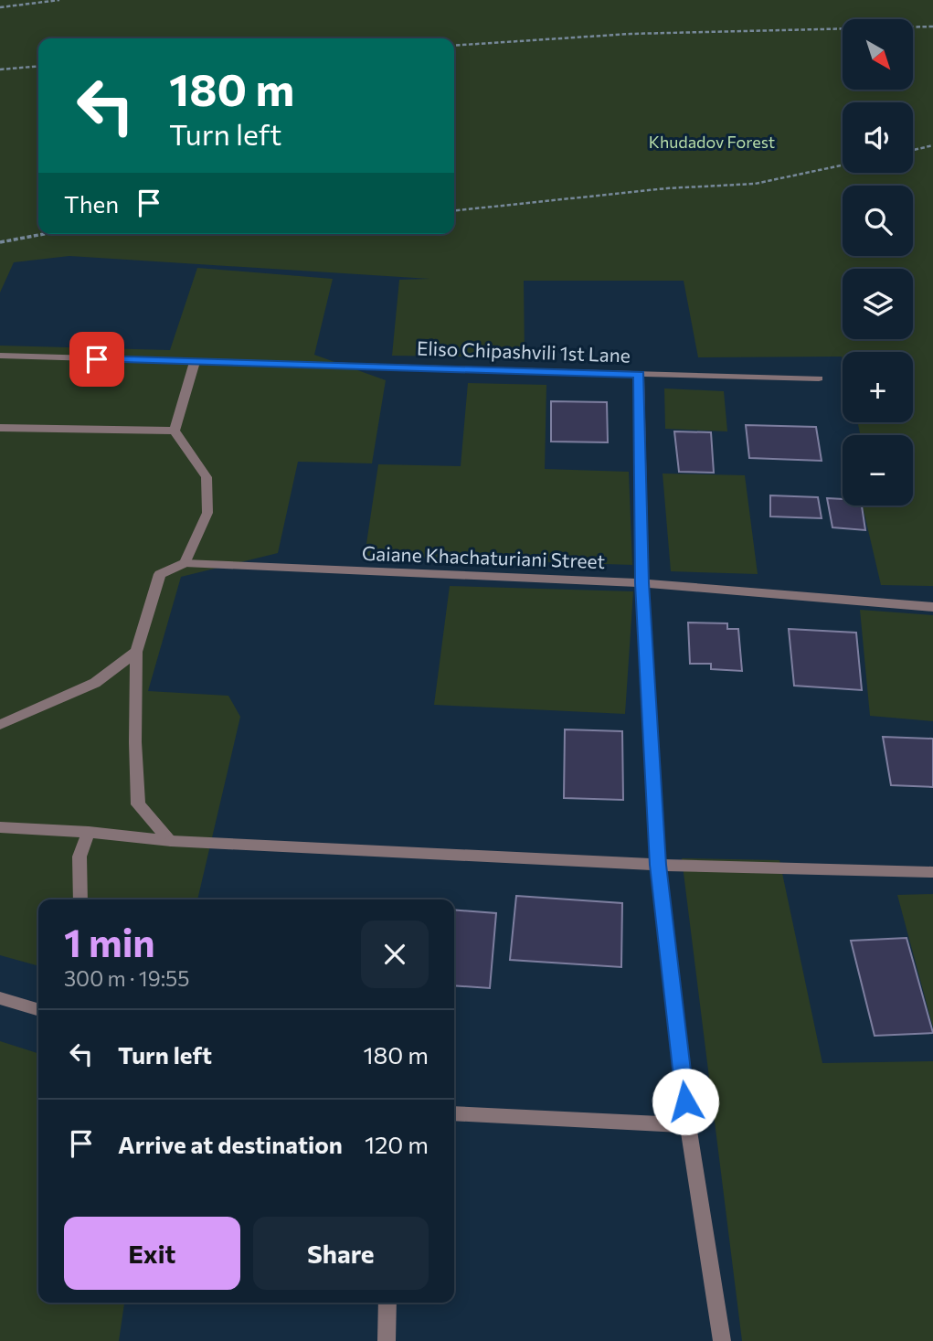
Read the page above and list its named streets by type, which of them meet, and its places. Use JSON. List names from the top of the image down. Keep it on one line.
{"streets":{"street":["Eliso Chipashvili 1st Lane","Gaiane Khachaturiani Street"]},"crossings":[["Eliso Chipashvili 1st Lane","Gaiane Khachaturiani Street"]],"parks":["Khudadov Forest"],"north":"bottom right","page":{"map_buttons":["+","−"],"turn":["180 m","Turn left"],"then":"Then","heading":["1 min","300 m · 19:55"],"list":[{"name":"Turn left","value":"180 m"},{"name":"Arrive at destination","value":"120 m"}],"buttons":["Exit","Share"]}}
